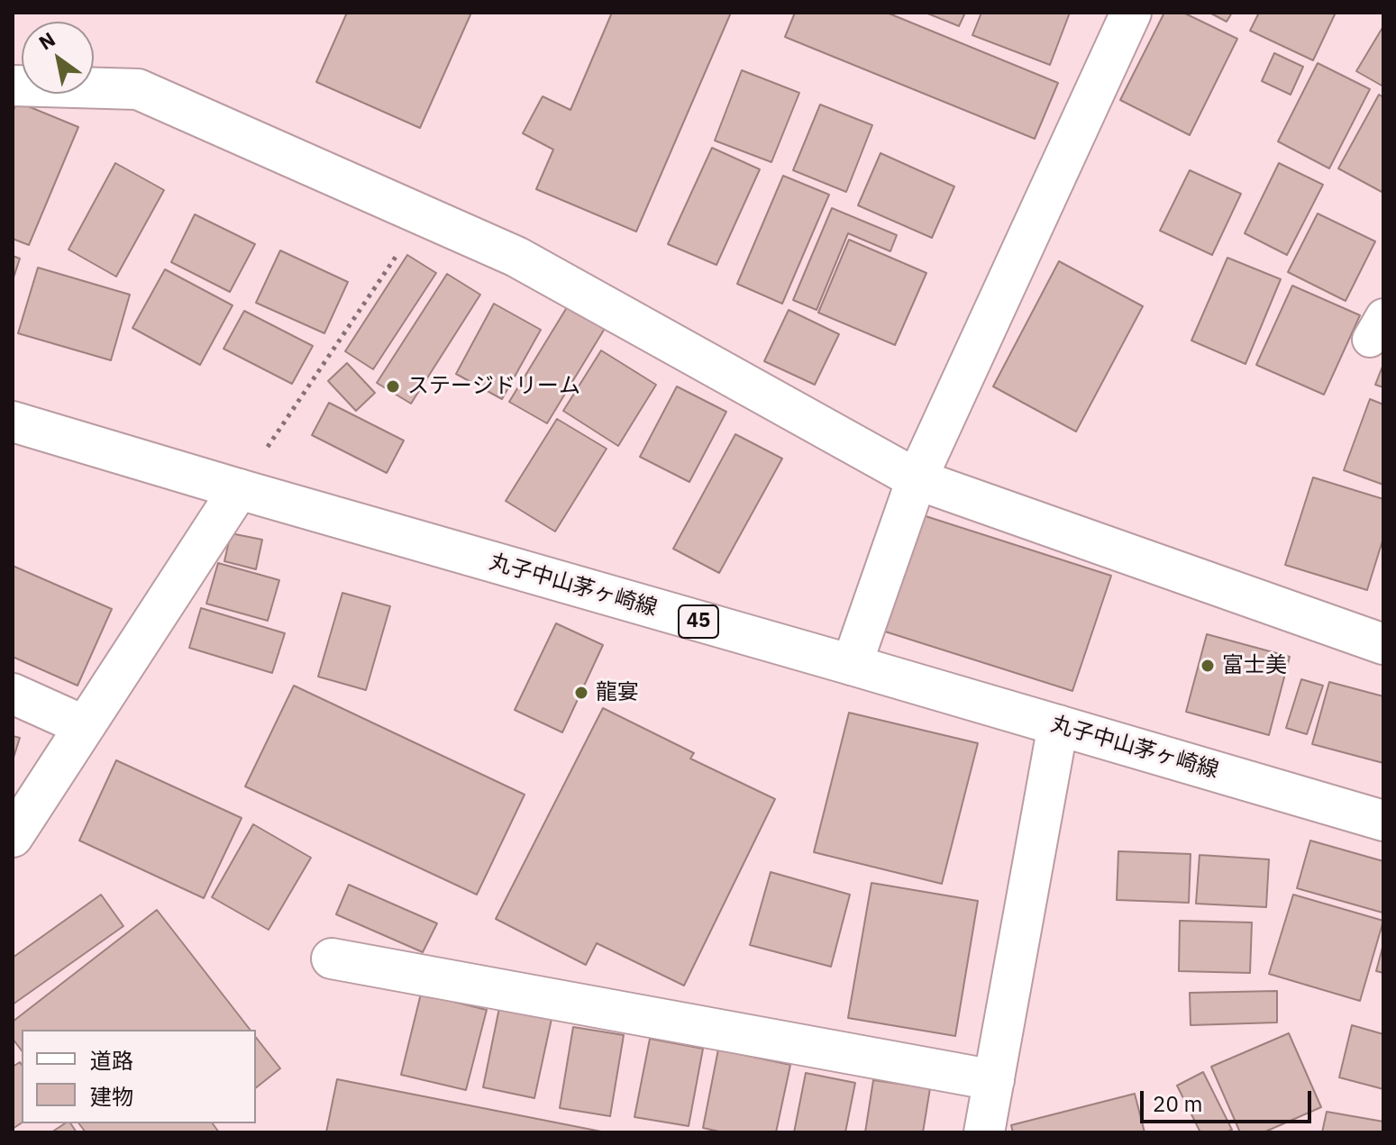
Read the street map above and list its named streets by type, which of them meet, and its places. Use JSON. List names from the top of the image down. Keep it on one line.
{"streets":{"street":["丸子中山茅ヶ崎線","45"]},"places":["ステージドリーム","富士美","龍宴"],"legend":["道路","建物"],"scale_bar":"20 m","north":"top left"}
